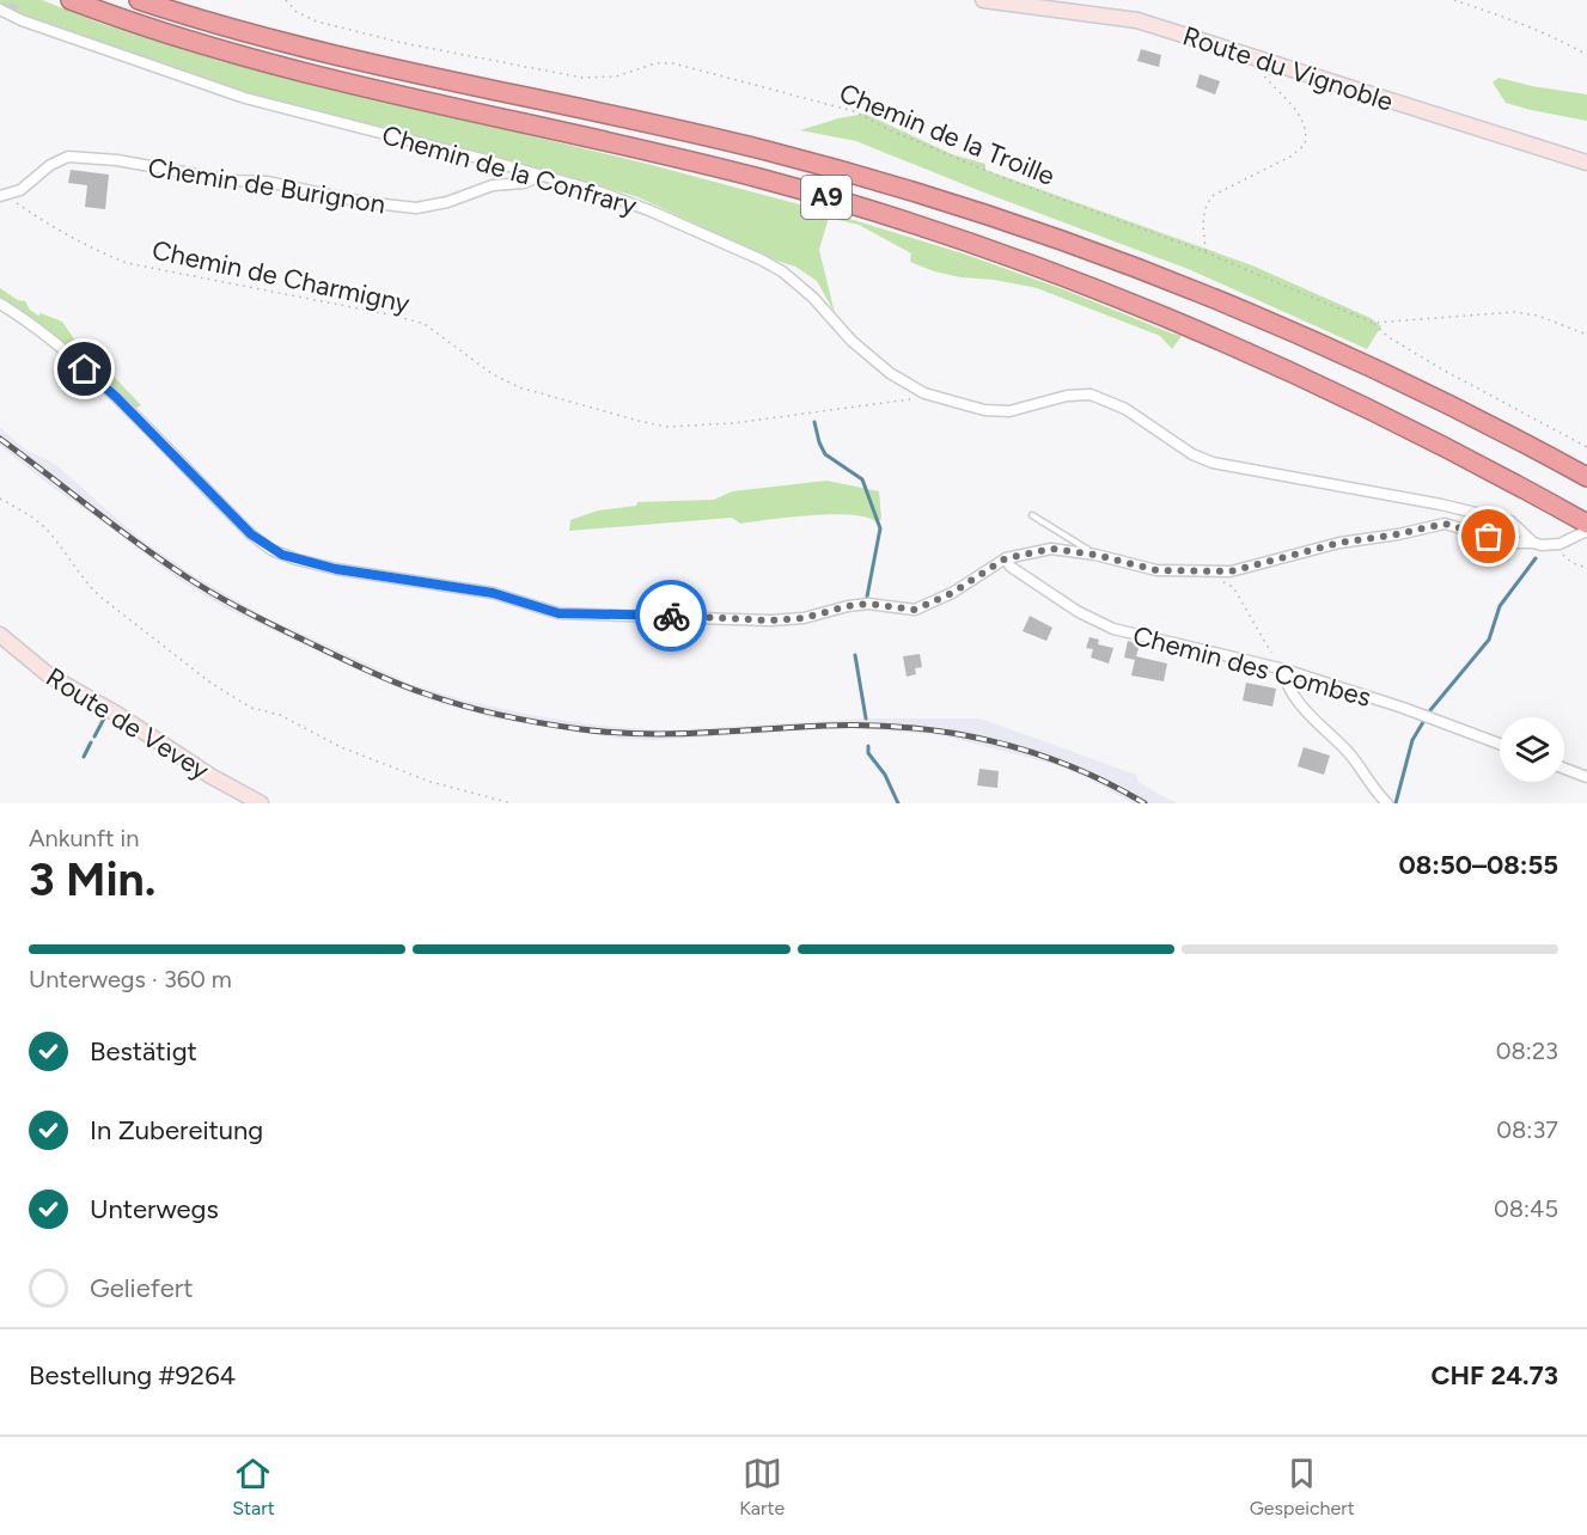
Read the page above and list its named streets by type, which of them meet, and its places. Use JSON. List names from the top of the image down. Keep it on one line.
{"streets":{"highway":["A9"],"street":["Route du Vignoble","Chemin de la Confrary","Chemin de Burignon","Chemin des Combes","Route de Vevey"],"path":["Chemin de la Troille","Chemin de Charmigny"]},"crossings":[["Chemin de la Confrary","Chemin de Burignon"],["Chemin de la Confrary","Chemin de Charmigny"],["Chemin de Burignon","Chemin de Charmigny"]],"page":{"heading":["3 Min.","Ankunft in","08:50–08:55"],"panel":["Bestellung #9264","CHF 24.73"],"bar":"Unterwegs · 360 m","list":[["Bestätigt","08:23"],["In Zubereitung","08:37"],["Unterwegs","08:45"],"Geliefert"],"tabs":["Start","Karte","Gespeichert"]}}
